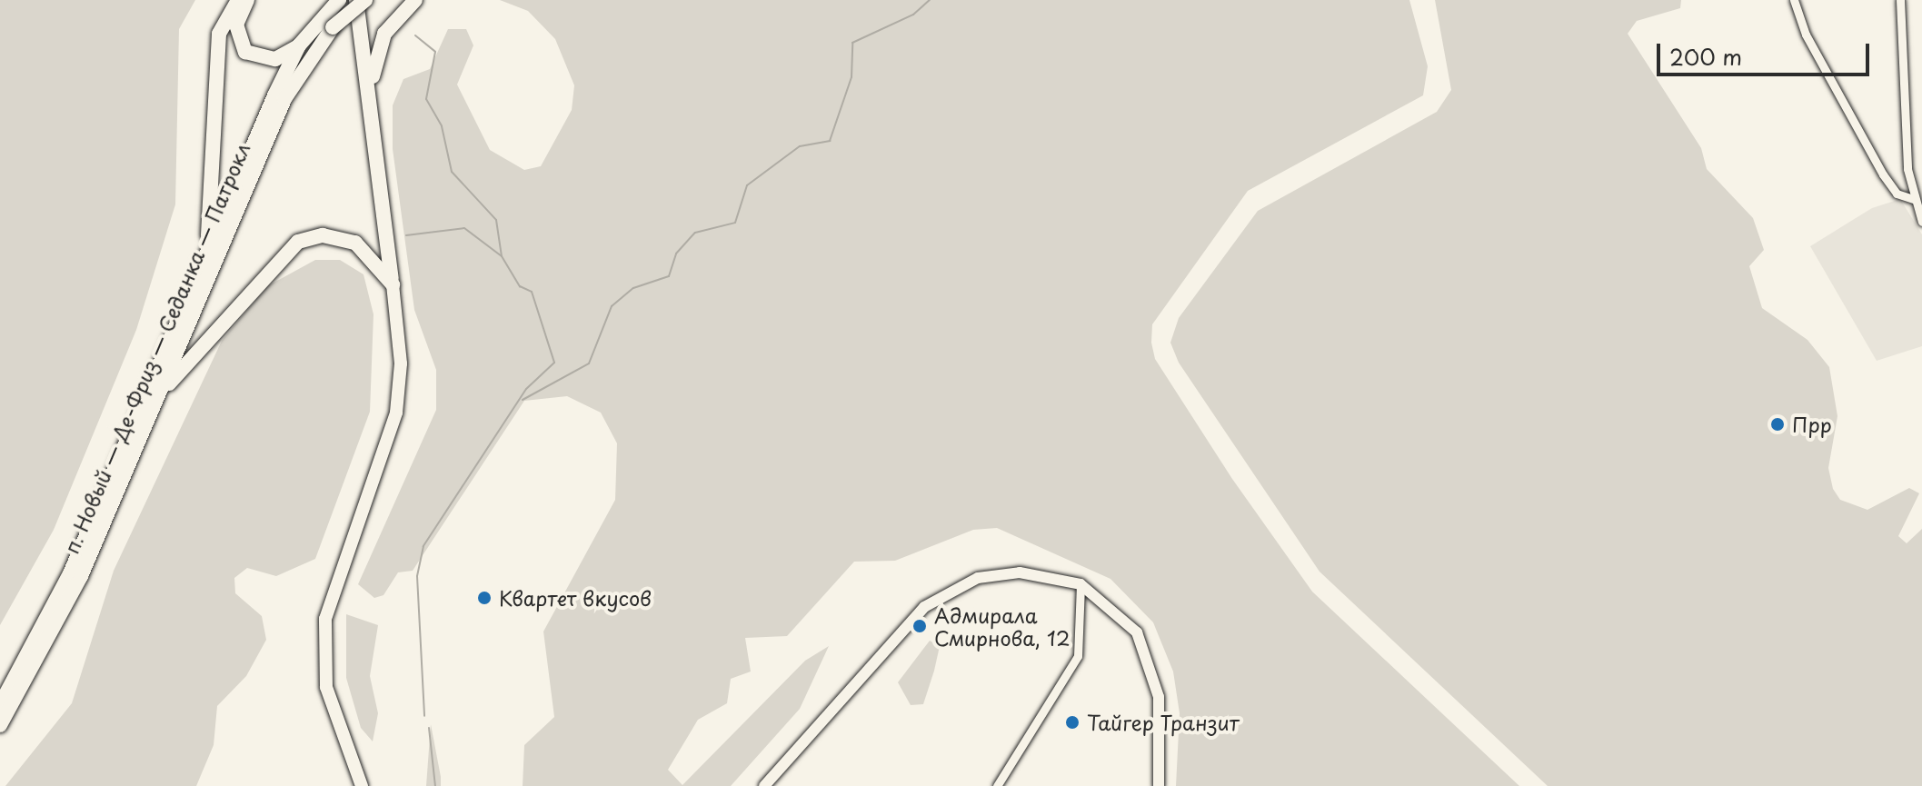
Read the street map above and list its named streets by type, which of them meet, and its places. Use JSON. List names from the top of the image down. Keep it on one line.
{"streets":{"highway":["п. Новый — Де-Фриз — Седанка — Патрокл"]},"places":["Прр","Квартет вкусов","Адмирала Смирнова, 12","Тайгер Транзит"],"scale_bar":"200 m"}
